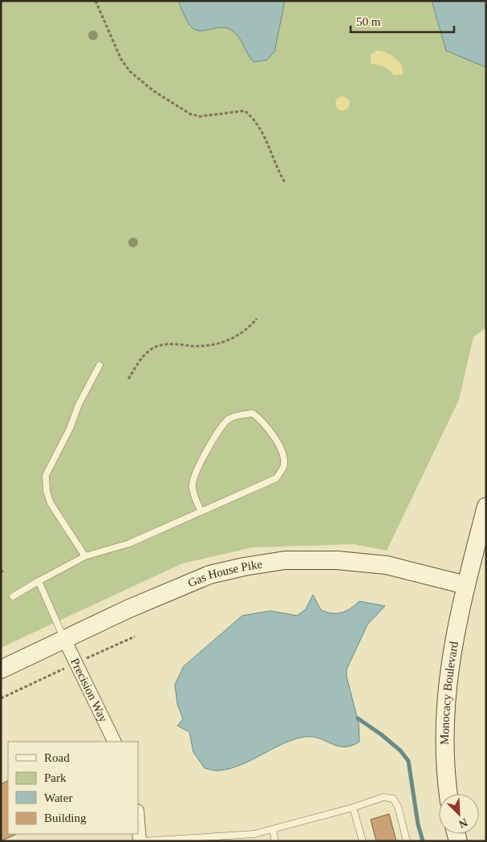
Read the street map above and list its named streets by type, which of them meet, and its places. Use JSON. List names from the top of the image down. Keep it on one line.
{"streets":{"main road":["Gas House Pike","Monocacy Boulevard"],"street":["Precision Way"]},"crossings":[["Gas House Pike","Precision Way"],["Gas House Pike","Monocacy Boulevard"]],"legend":["Road","Park","Water","Building"],"scale_bar":"50 m","north":"bottom right"}
